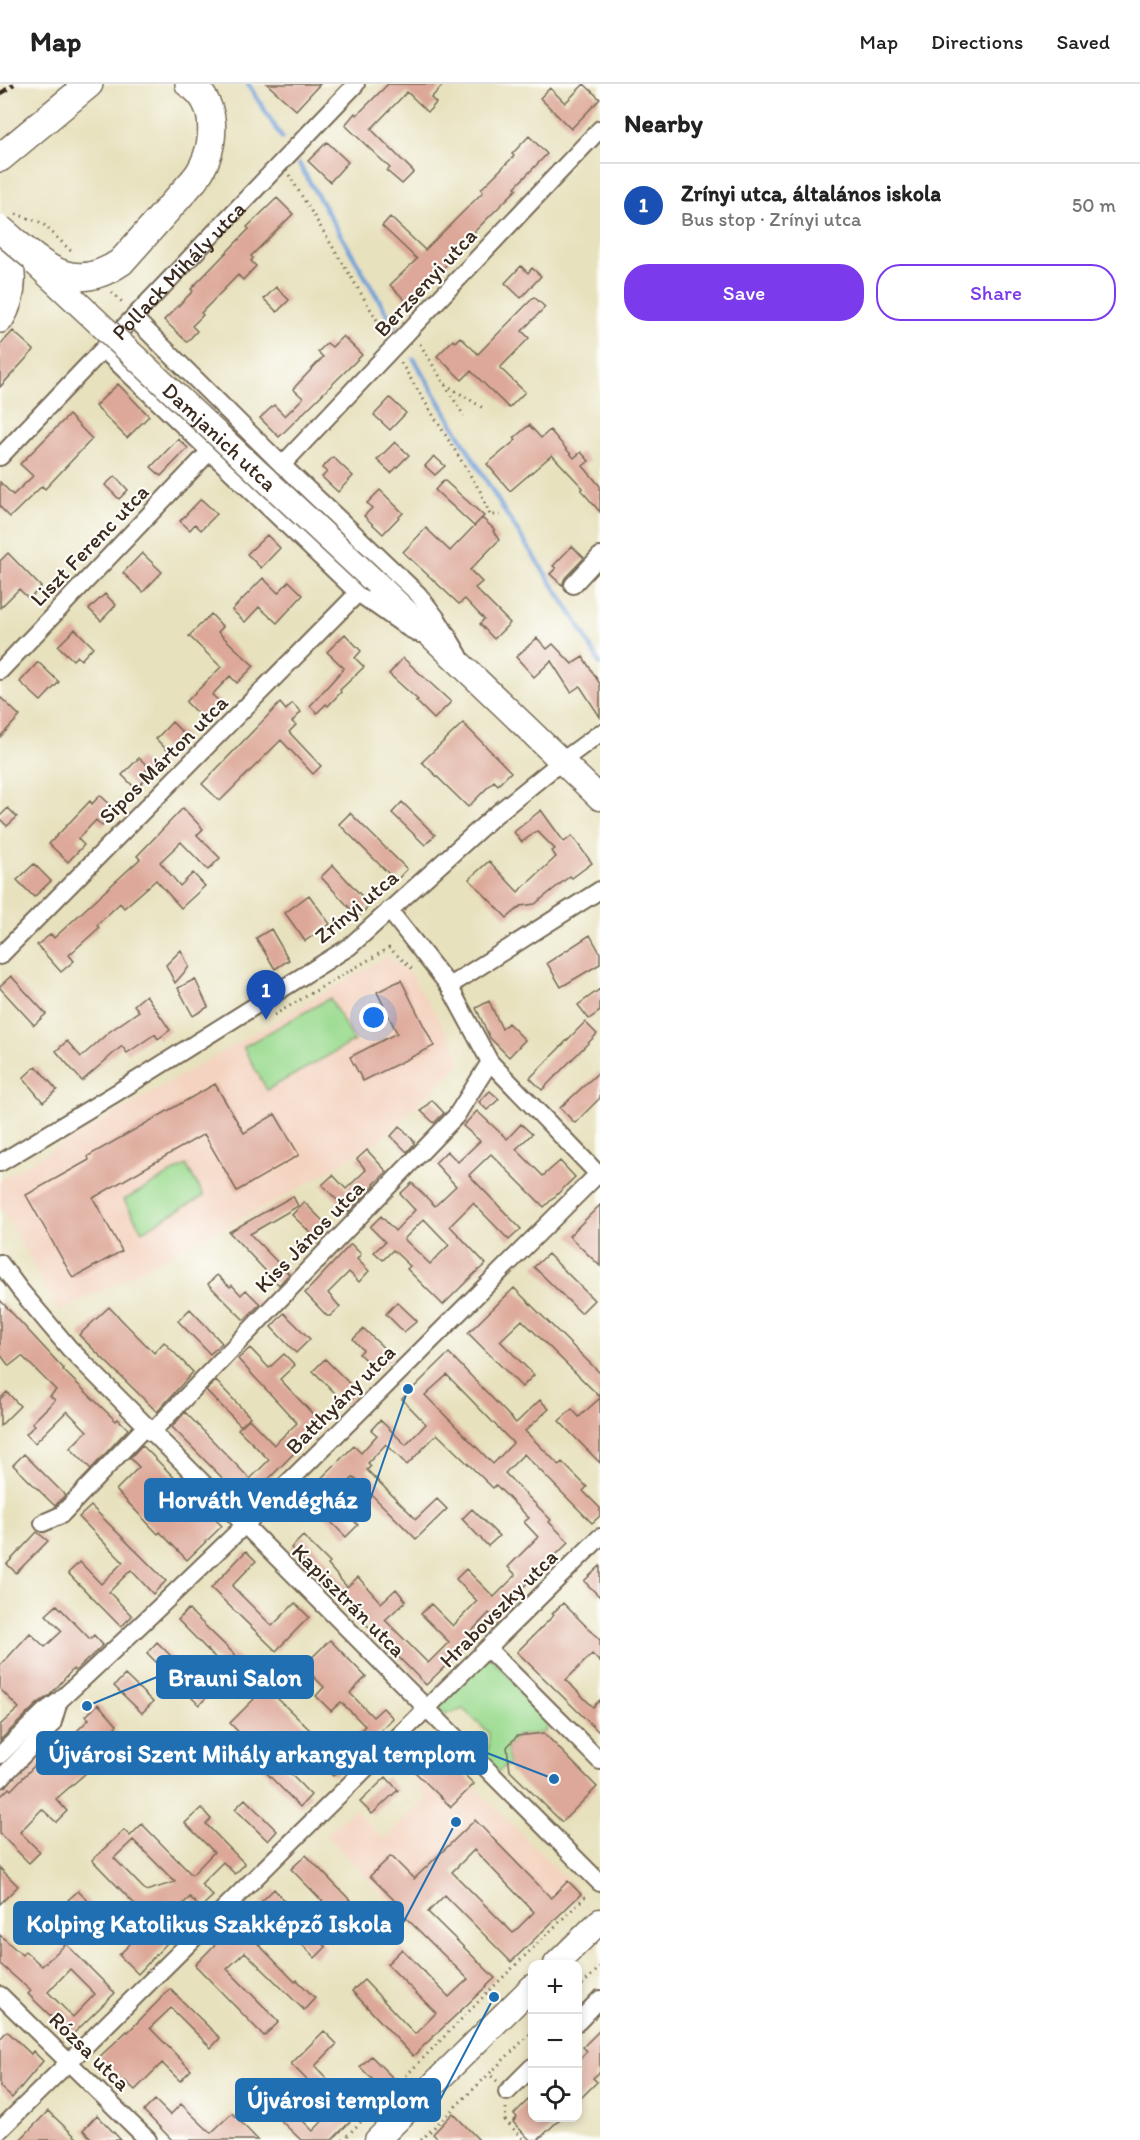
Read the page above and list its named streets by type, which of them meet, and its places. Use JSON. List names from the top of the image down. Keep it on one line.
{"streets":{"street":["Pollack Mihály utca","Berzsenyi utca","Damjanich utca","Liszt Ferenc utca","Sipos Márton utca","Zrínyi utca","Kiss János utca","Batthyány utca","Kapisztrán utca","Hrabovszky utca","Rózsa utca"]},"crossings":[["Pollack Mihály utca","Damjanich utca"],["Berzsenyi utca","Damjanich utca"],["Damjanich utca","Liszt Ferenc utca"],["Damjanich utca","Sipos Márton utca"],["Damjanich utca","Zrínyi utca"],["Kiss János utca","Kapisztrán utca"],["Batthyány utca","Kapisztrán utca"],["Kapisztrán utca","Hrabovszky utca"],["Hrabovszky utca","Rózsa utca"]],"places":["Horváth Vendégház","Brauni Salon","Újvárosi Szent Mihály arkangyal templom","Kolping Katolikus Szakképző Iskola","Újvárosi templom"],"page":{"header":"Map","nav":["Map","Directions","Saved"],"heading":"Nearby","list":[{"mark":"1","name":"Zrínyi utca, általános iskola","note":"Bus stop · Zrínyi utca","value":"50 m"}],"buttons":["Save","Share"],"pins":"1","map_buttons":["+","−"]}}
